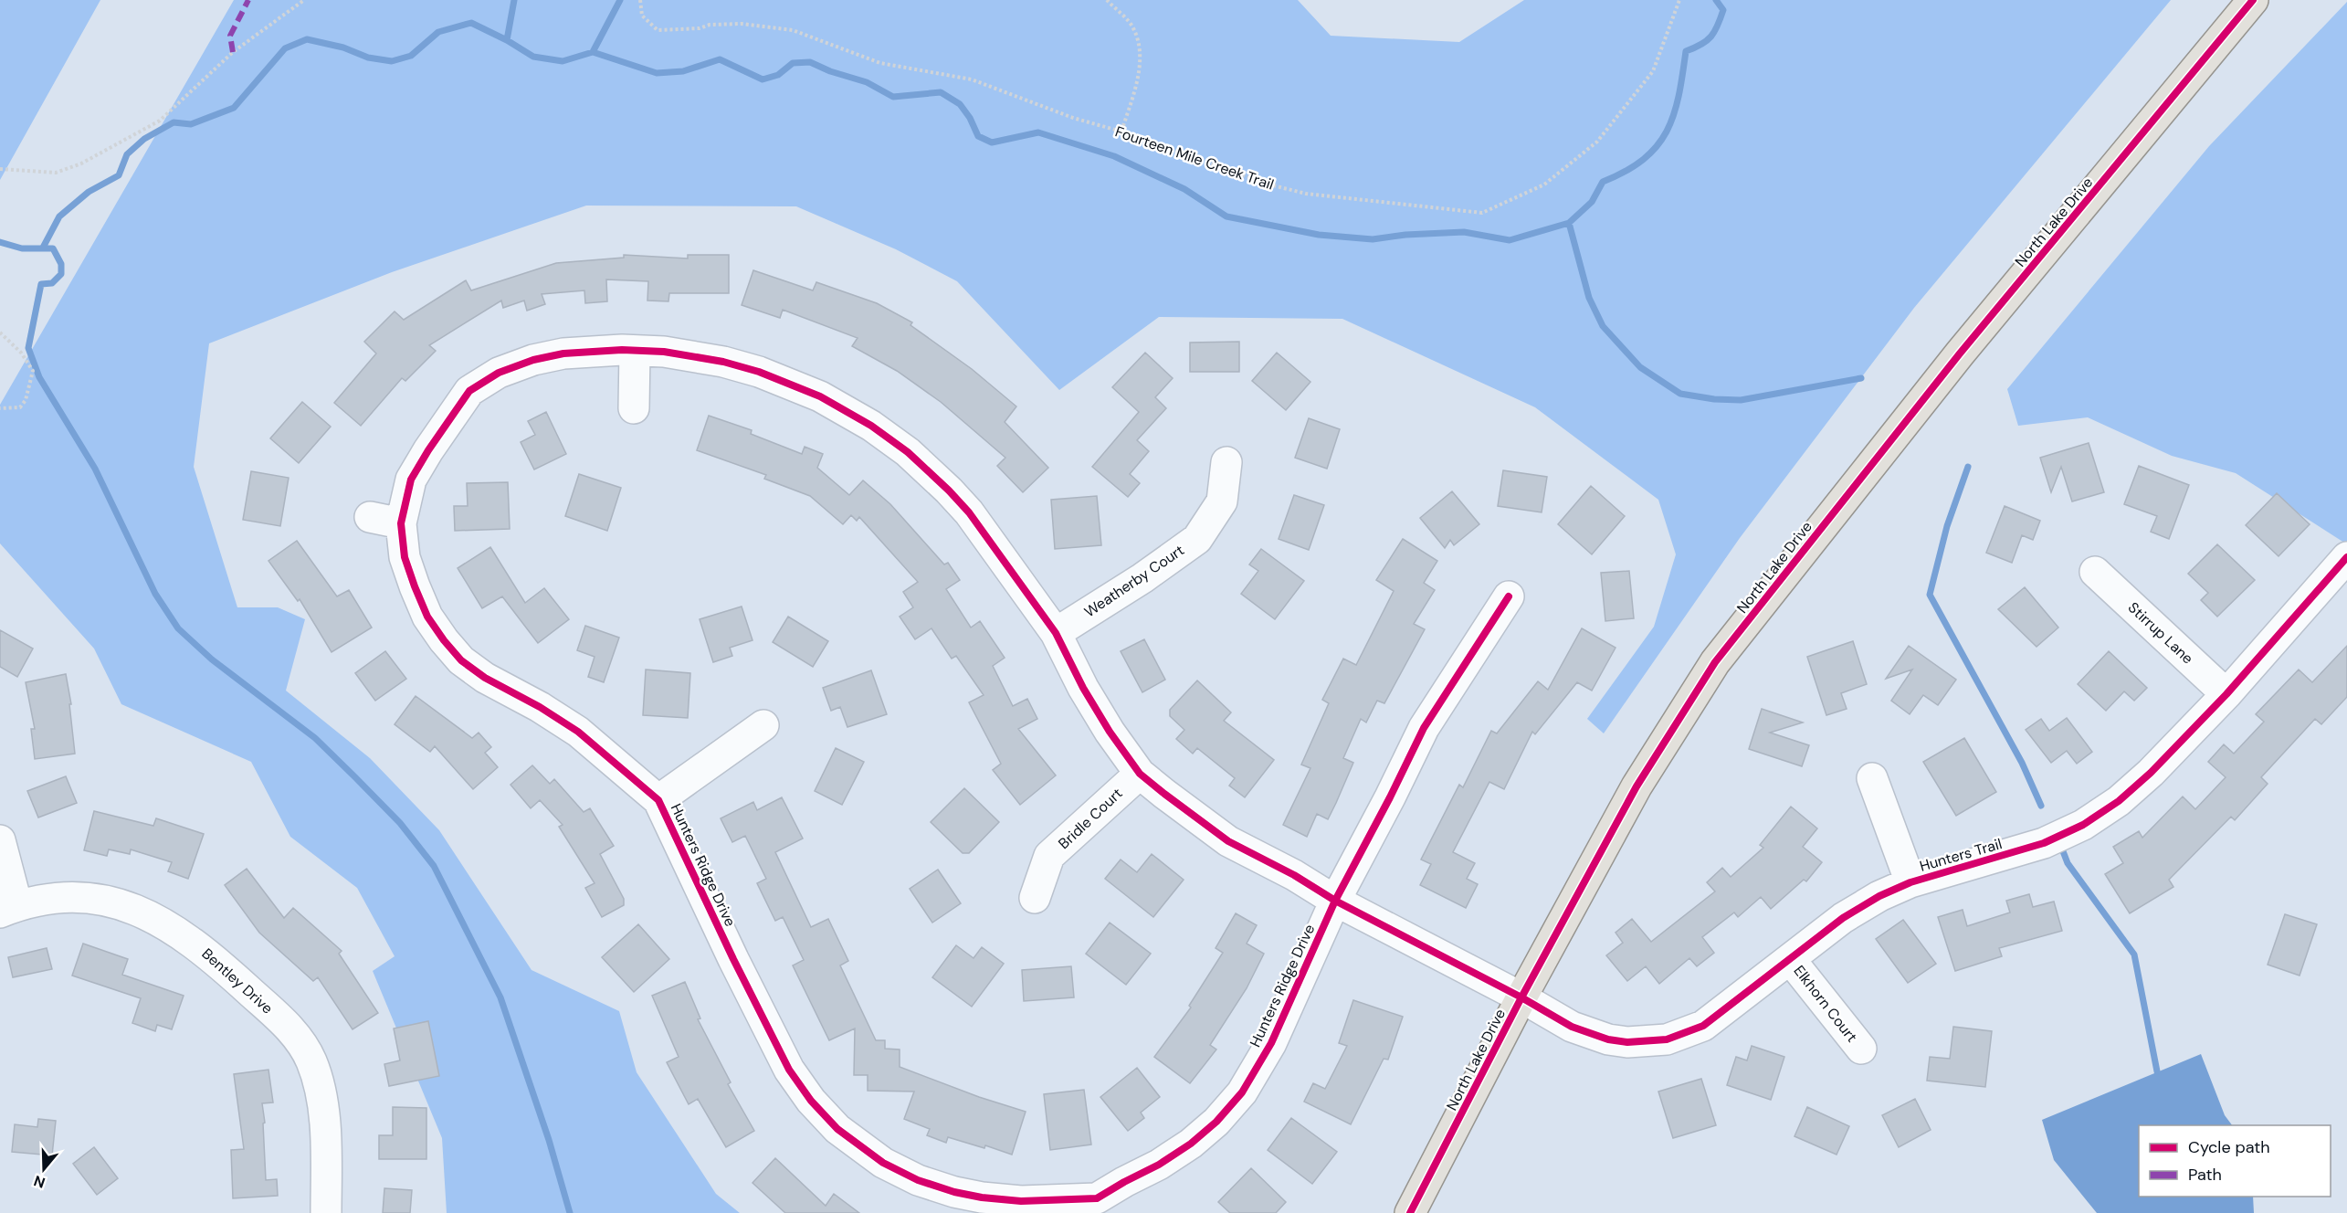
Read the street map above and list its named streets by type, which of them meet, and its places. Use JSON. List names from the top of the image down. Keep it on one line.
{"streets":{"main road":["North Lake Drive"],"street":["Weatherby Court","Stirrup Lane","Bridle Court","Hunters Trail","Hunters Ridge Drive","Bentley Drive","Elkhorn Court"],"path":["Fourteen Mile Creek Trail"]},"crossings":[["North Lake Drive","Hunters Trail"],["North Lake Drive","Hunters Ridge Drive"],["Weatherby Court","Hunters Ridge Drive"],["Stirrup Lane","Hunters Trail"],["Bridle Court","Hunters Ridge Drive"],["Hunters Trail","Hunters Ridge Drive"],["Hunters Trail","Elkhorn Court"]],"legend":["Cycle path","Path"],"north":"bottom"}
